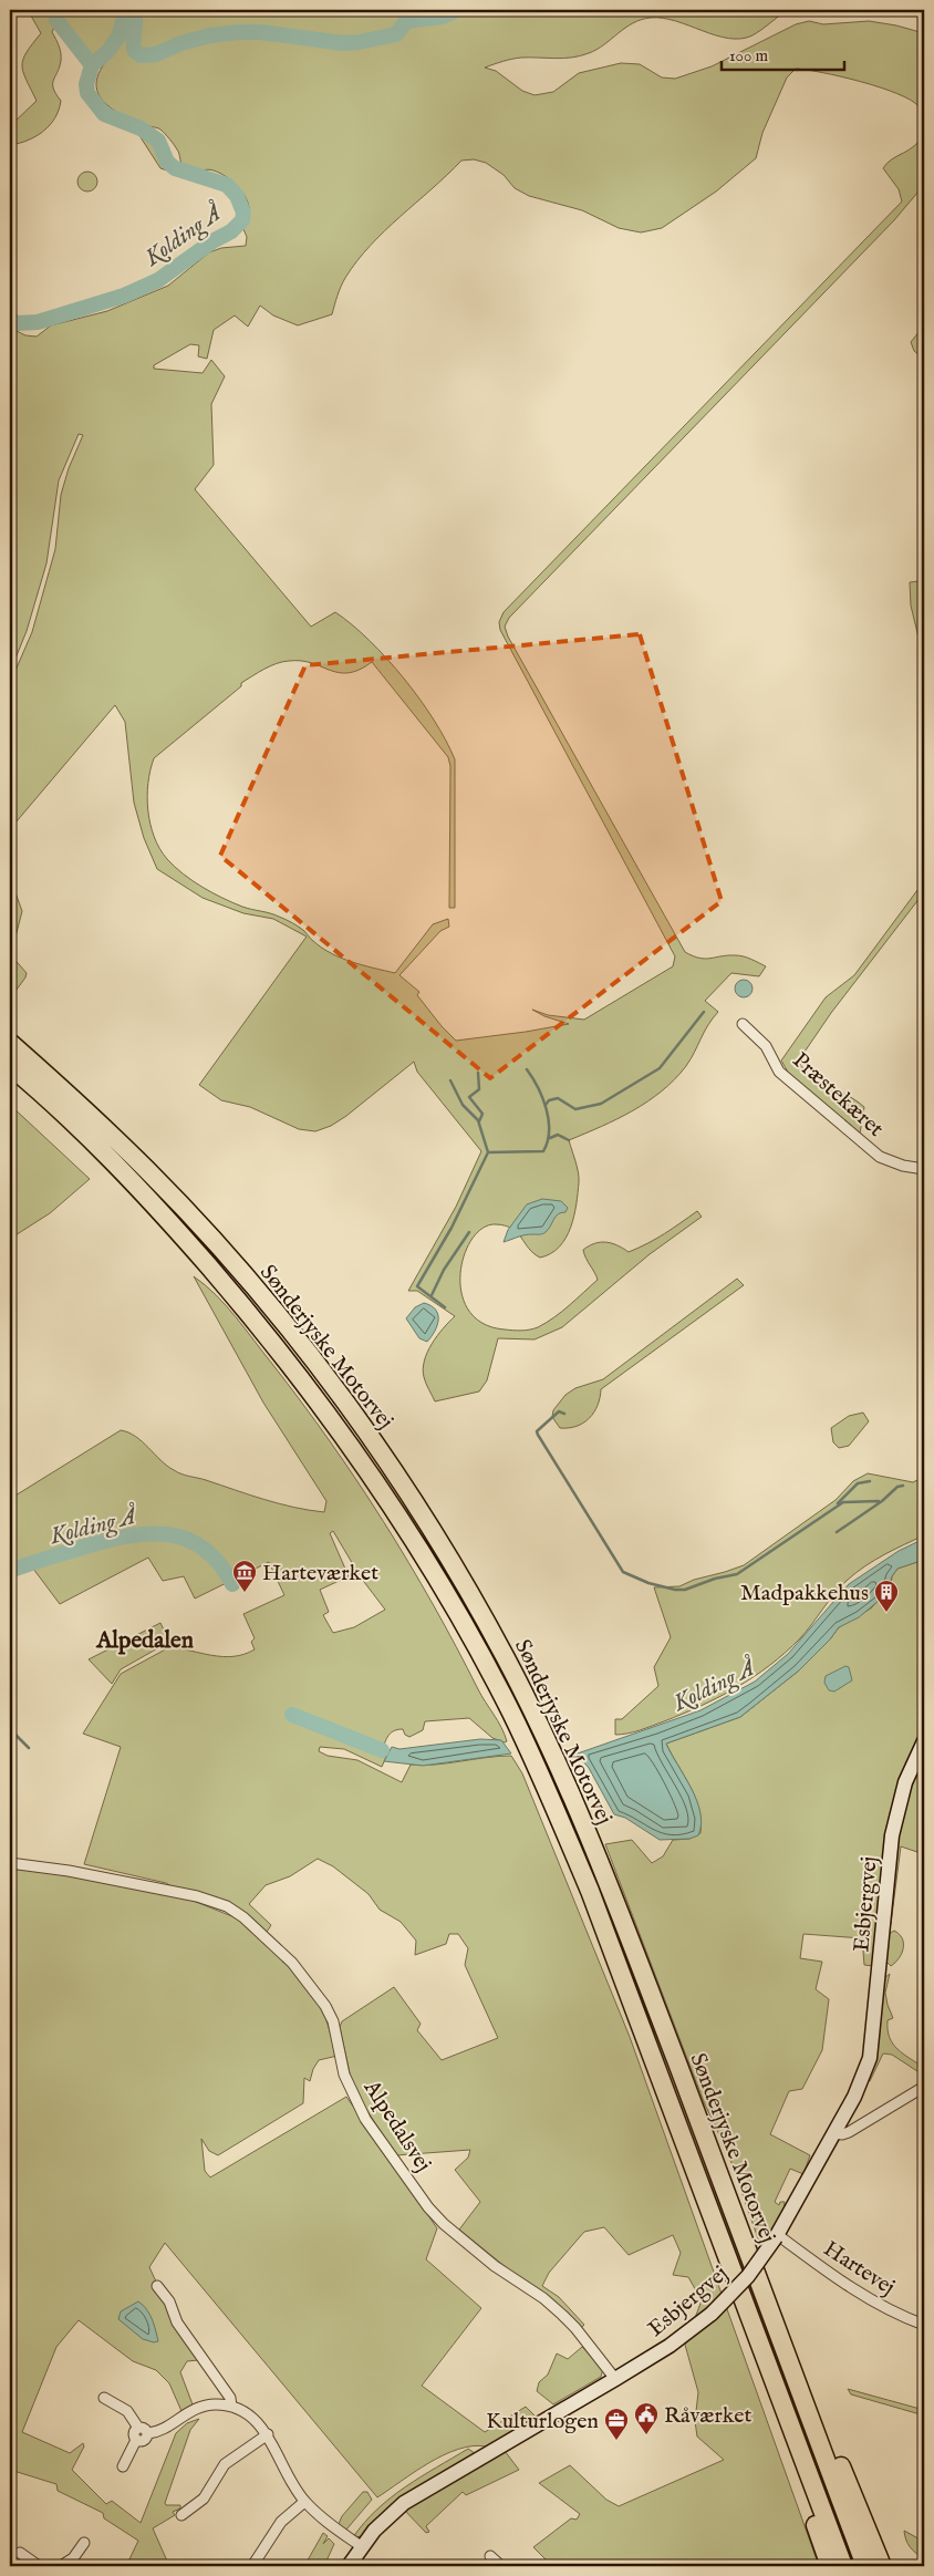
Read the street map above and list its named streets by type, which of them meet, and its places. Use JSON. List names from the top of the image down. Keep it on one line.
{"streets":{"highway":["Sønderjyske Motorvej"],"main road":["Esbjergvej"],"street":["Præstekæret","Alpedalsvej","Hartevej"]},"crossings":[["Esbjergvej","Alpedalsvej"],["Esbjergvej","Hartevej"]],"districts":["Alpedalen"],"water":["Kolding Å"],"places":{"museum":["Harteværket"],"building":["Madpakkehus"],"public building":["Råværket"],"office":["Kulturlogen"]},"scale_bar":"100 m"}
